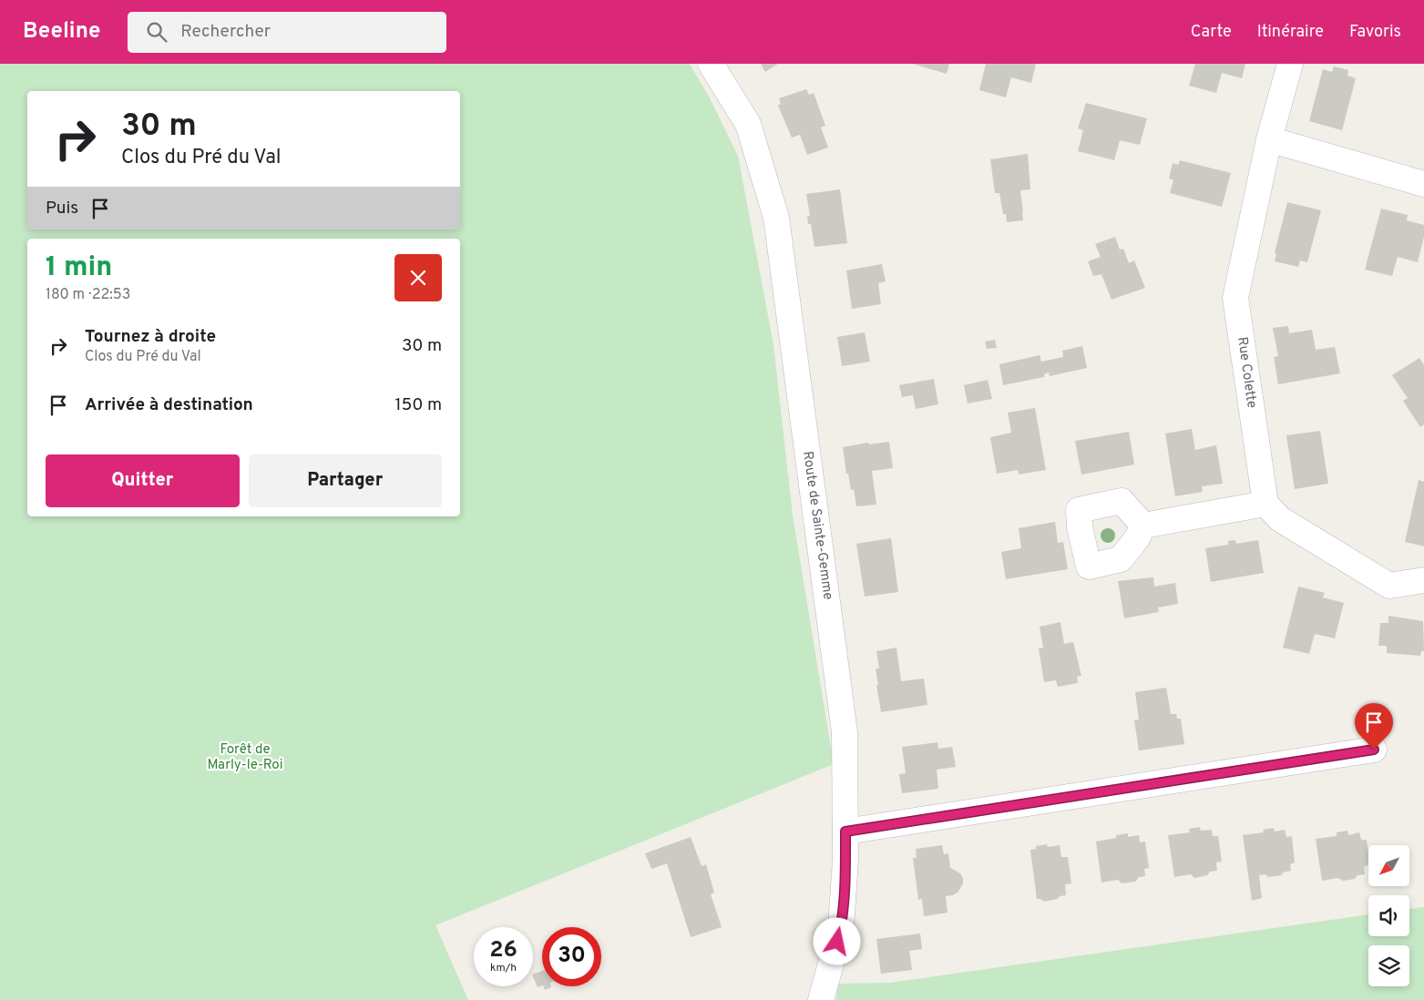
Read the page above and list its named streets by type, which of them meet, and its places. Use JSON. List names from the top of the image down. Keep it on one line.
{"streets":{"street":["Rue Colette","Route de Sainte-Gemme"]},"parks":["Forêt de Marly-le-Roi"],"north":"bottom left","page":{"header":"Beeline","search":"Rechercher","nav":["Carte","Itinéraire","Favoris"],"turn":["30 m","Clos du Pré du Val"],"then":"Puis","heading":["1 min","180 m · 22:53"],"list":[{"name":"Tournez à droite","note":"Clos du Pré du Val","value":"30 m"},{"name":"Arrivée à destination","value":"150 m"}],"buttons":["Quitter","Partager"],"speed":"26 km/h","limit":"30"}}
